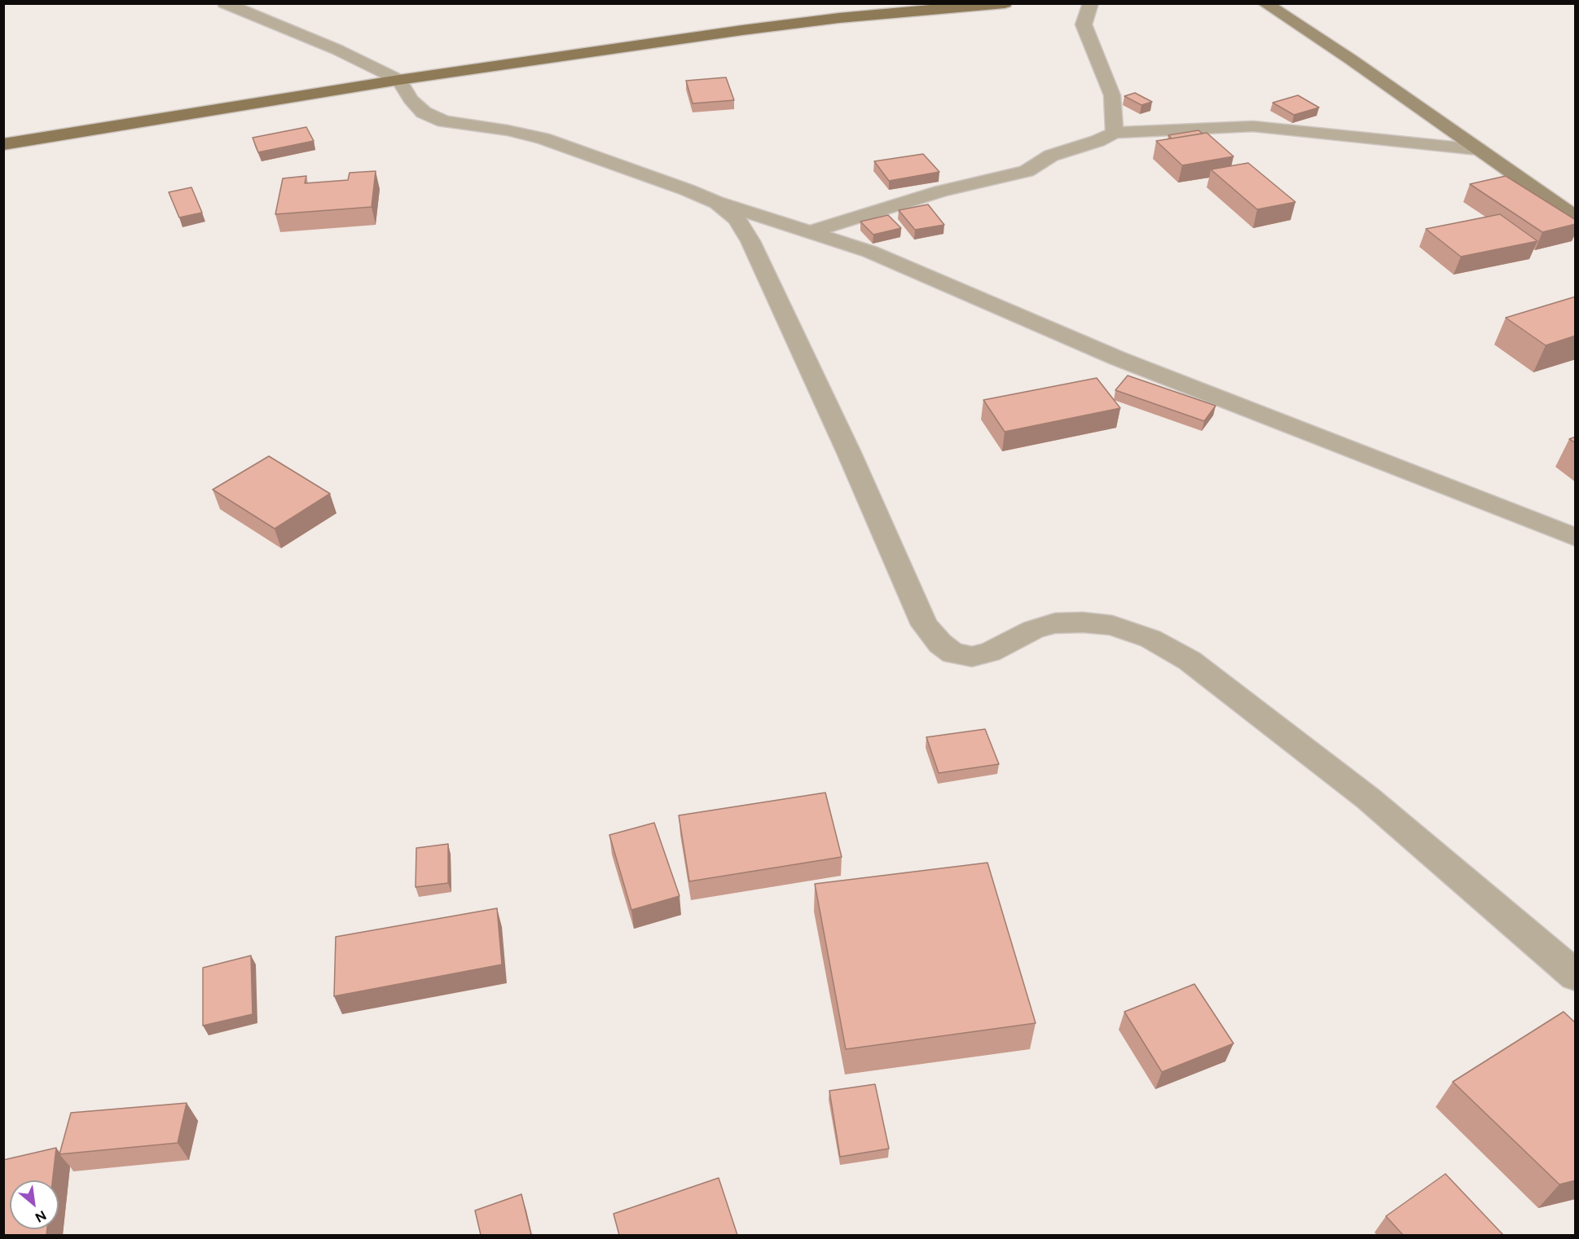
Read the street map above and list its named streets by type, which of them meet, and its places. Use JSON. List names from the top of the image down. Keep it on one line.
{"north":"bottom right"}
